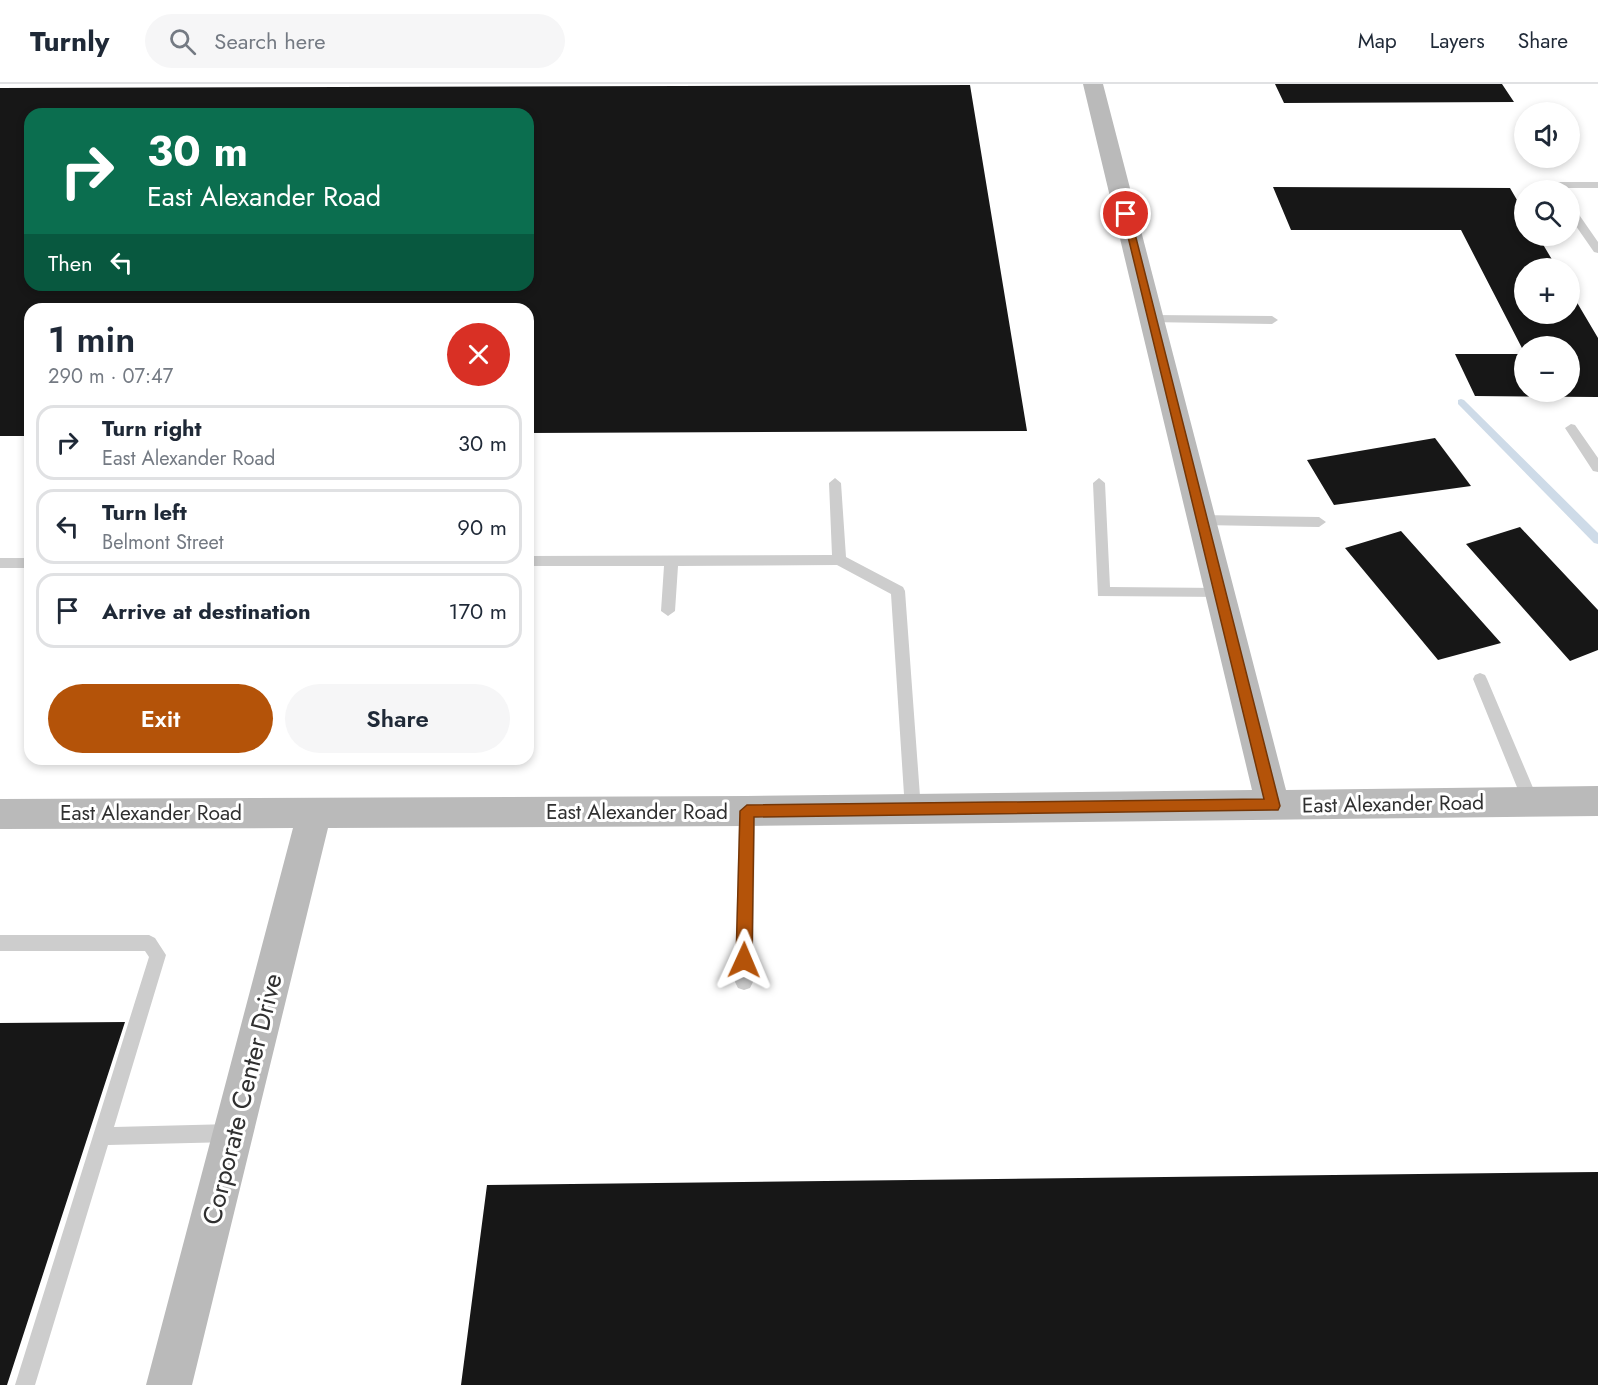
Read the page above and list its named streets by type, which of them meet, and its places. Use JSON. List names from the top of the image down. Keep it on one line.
{"streets":{"street":["East Alexander Road","Corporate Center Drive"]},"crossings":[["East Alexander Road","Corporate Center Drive"]],"page":{"header":"Turnly","search":"Search here","nav":["Map","Layers","Share"],"map_buttons":["+","−"],"turn":["30 m","East Alexander Road"],"then":"Then","heading":["1 min","290 m · 07:47"],"list":[{"name":"Turn right","note":"East Alexander Road","value":"30 m"},{"name":"Turn left","note":"Belmont Street","value":"90 m"},{"name":"Arrive at destination","value":"170 m"}],"buttons":["Exit","Share"]}}
